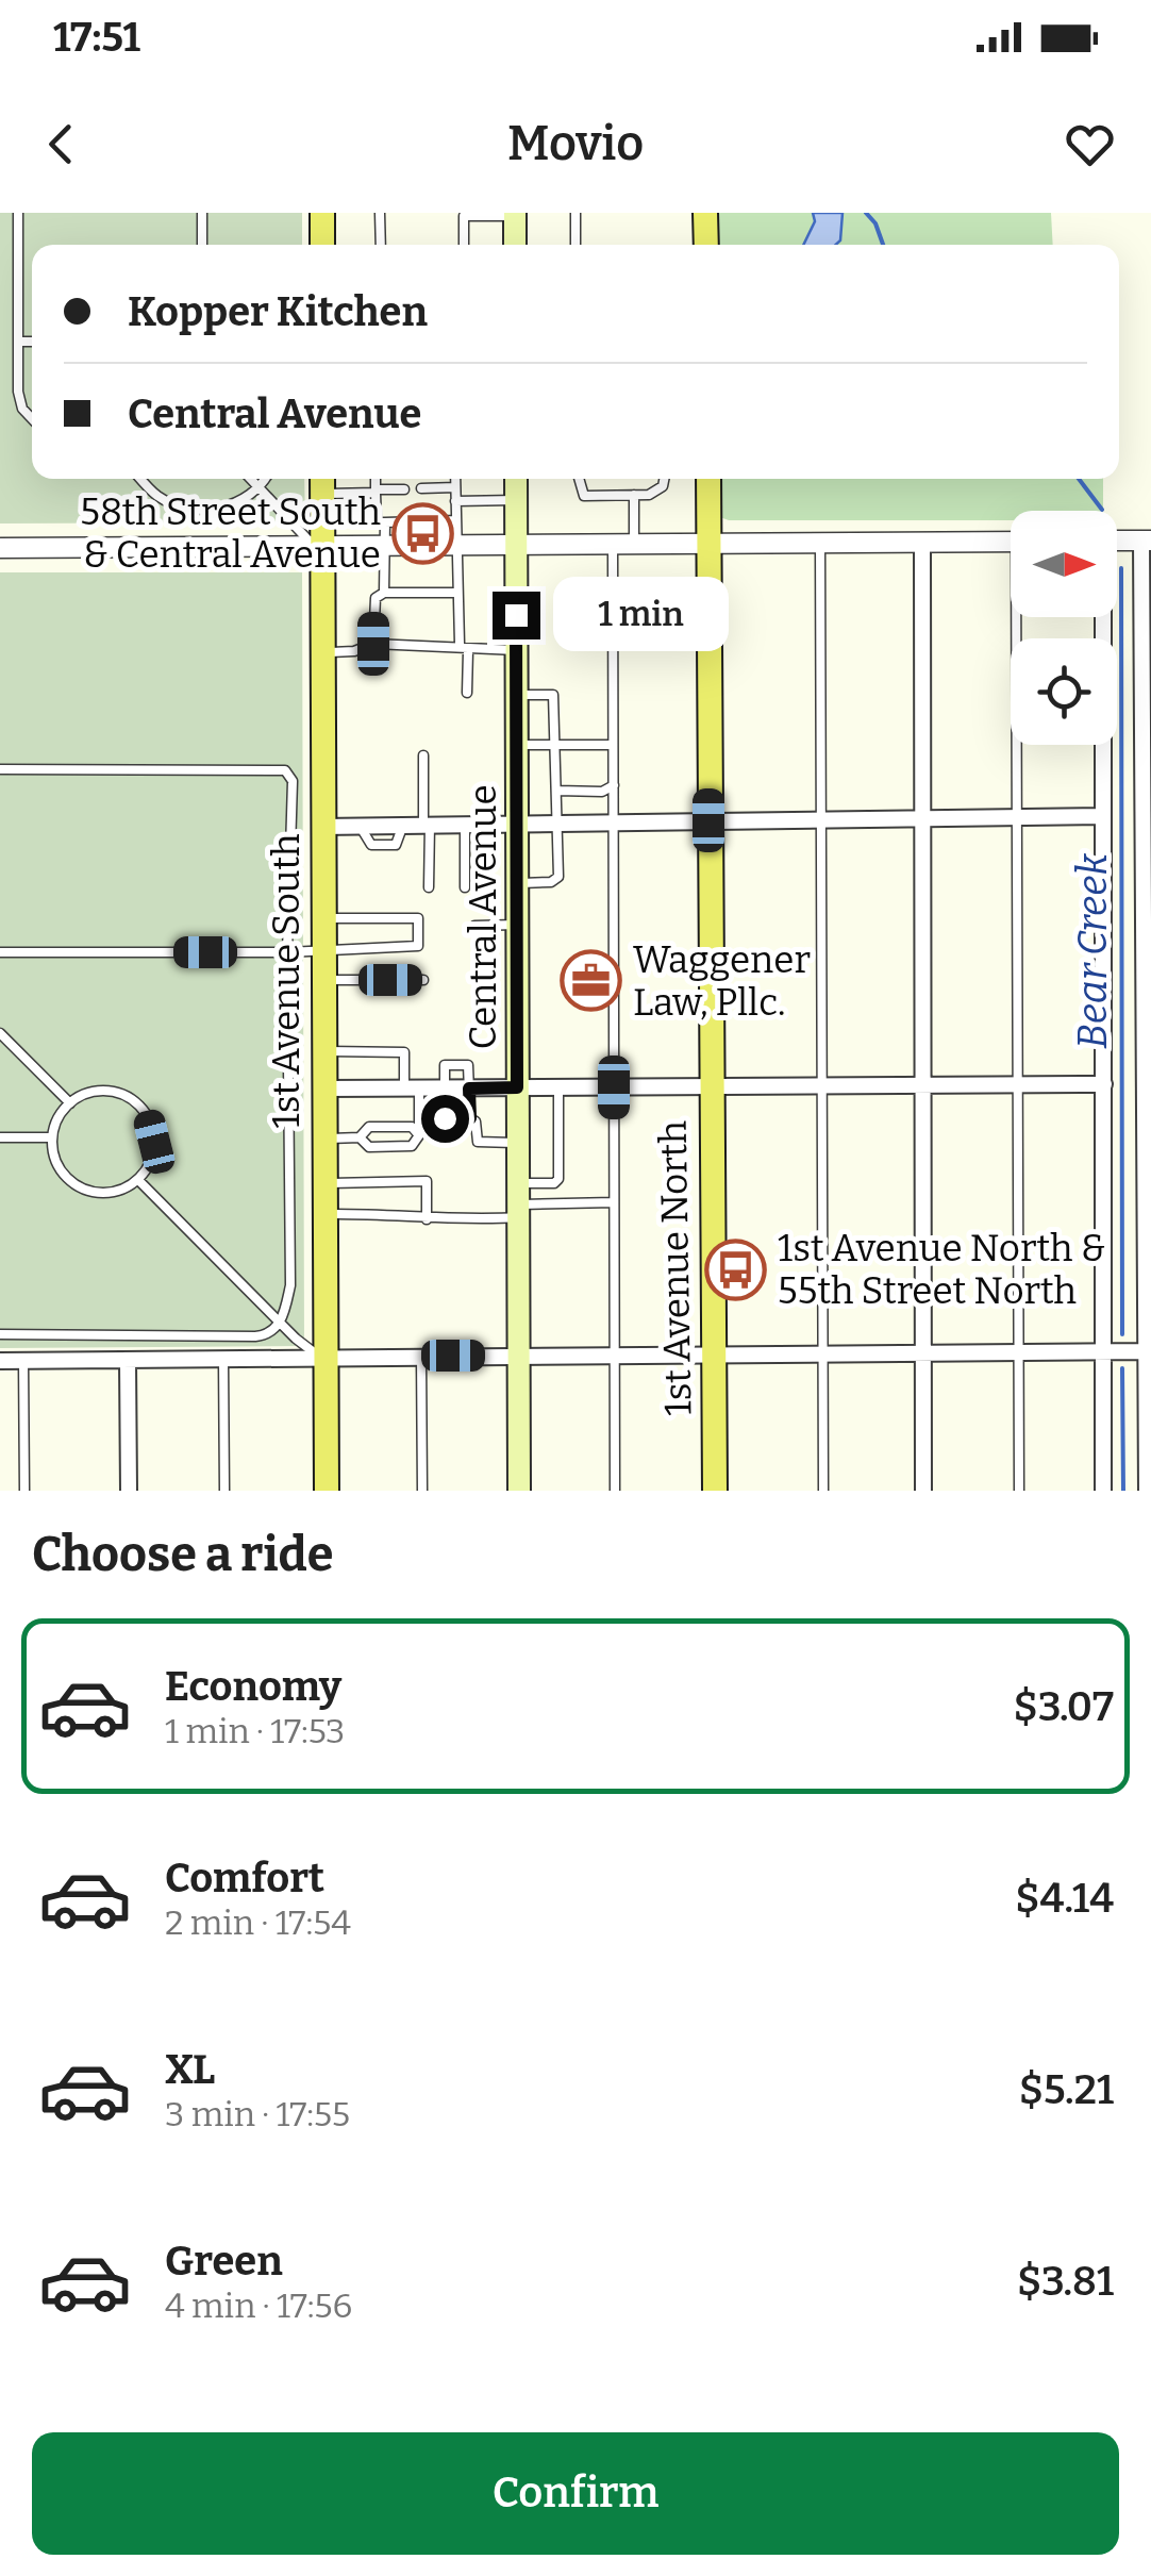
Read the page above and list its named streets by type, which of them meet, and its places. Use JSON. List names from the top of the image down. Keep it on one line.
{"streets":{"main road":["Central Avenue","1st Avenue South","1st Avenue North"]},"water":["Bear Creek"],"places":{"bus stop":["58th Street South & Central Avenue","1st Avenue North & 55th Street North"],"office":["Waggener Law, Pllc."]},"north":"right","page":{"status":"17:51","header":"Movio","banner":["Kopper Kitchen","Central Avenue"],"bubble":"1 min","heading":"Choose a ride","list":[{"name":"Economy","note":"1 min · 17:53","value":"$3.07"},{"name":"Comfort","note":"2 min · 17:54","value":"$4.14"},{"name":"XL","note":"3 min · 17:55","value":"$5.21"},{"name":"Green","note":"4 min · 17:56","value":"$3.81"}],"buttons":"Confirm"}}
